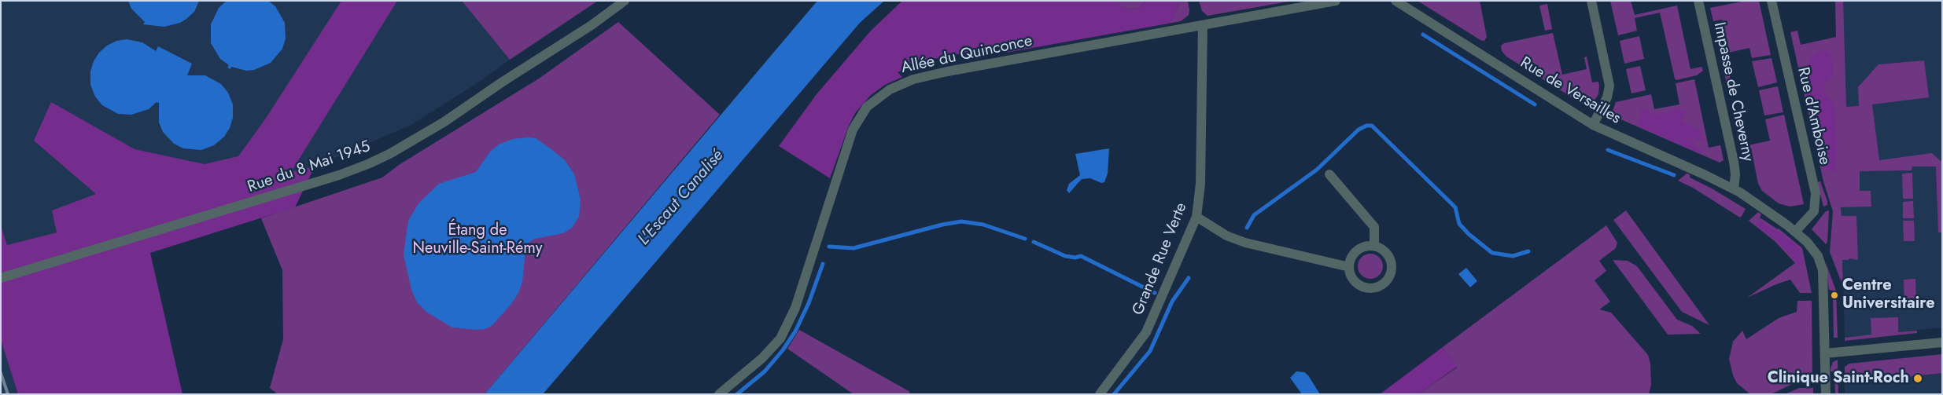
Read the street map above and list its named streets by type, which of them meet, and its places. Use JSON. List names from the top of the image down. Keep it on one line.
{"streets":{"street":["Allée du Quinconce","Rue de Versailles","Impasse de Cheverny","Rue d'Amboise","Rue du 8 Mai 1945","Grande Rue Verte"]},"crossings":[["Allée du Quinconce","Grande Rue Verte"],["Rue de Versailles","Impasse de Cheverny"],["Rue de Versailles","Rue d'Amboise"]],"water":["L'Escaut Canalisé"],"parks":["Étang de Neuville-Saint-Rémy"],"places":["Centre Universitaire","Clinique Saint-Roch"]}
